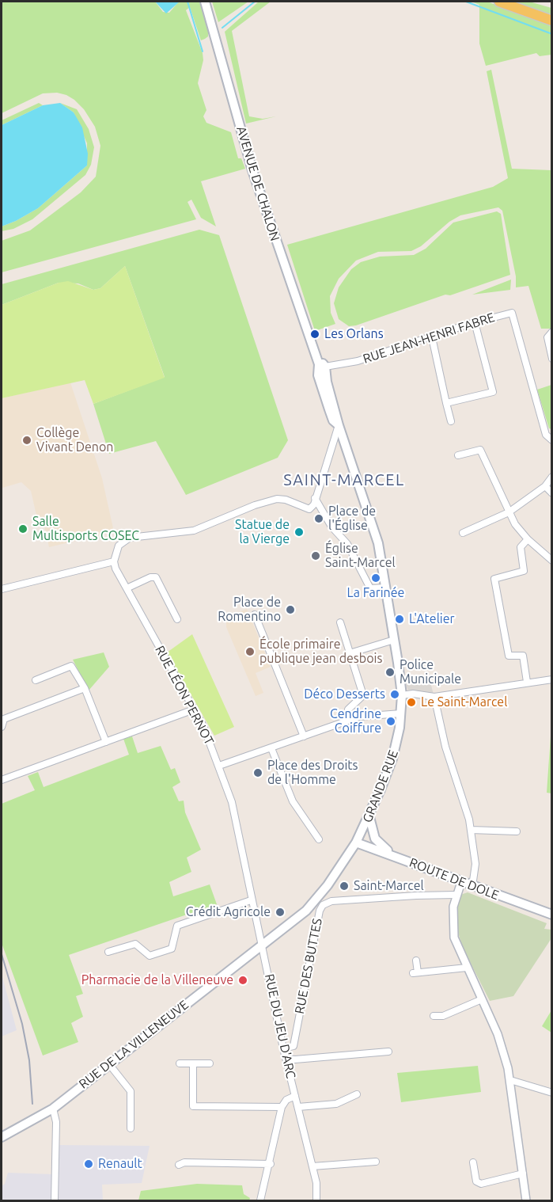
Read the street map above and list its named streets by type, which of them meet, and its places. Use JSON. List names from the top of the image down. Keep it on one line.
{"streets":{"main road":["AVENUE DE CHALON","GRANDE RUE","ROUTE DE DOLE","RUE DE LA VILLENEUVE"],"street":["RUE JEAN-HENRI FABRE","RUE LÉON PERNOT","RUE DES BUTTES","RUE DU JEU D'ARC"]},"crossings":[["AVENUE DE CHALON","RUE JEAN-HENRI FABRE"],["AVENUE DE CHALON","GRANDE RUE"],["RUE JEAN-HENRI FABRE","GRANDE RUE"],["RUE LÉON PERNOT","GRANDE RUE"],["RUE LÉON PERNOT","RUE DU JEU D'ARC"],["RUE LÉON PERNOT","RUE DE LA VILLENEUVE"],["GRANDE RUE","ROUTE DE DOLE"],["GRANDE RUE","RUE DU JEU D'ARC"],["GRANDE RUE","RUE DE LA VILLENEUVE"],["RUE DES BUTTES","RUE DU JEU D'ARC"],["RUE DU JEU D'ARC","RUE DE LA VILLENEUVE"]],"districts":["SAINT-MARCEL"],"places":["Les Orlans","Collège Vivant Denon","Place de l'Église","Salle Multisports COSEC","Statue de la Vierge","Église Saint-Marcel","La Farinée","Place de Romentino","L'Atelier","École primaire publique jean desbois","Police Municipale","Déco Desserts","Le Saint-Marcel","Cendrine Coiffure","Place des Droits de l'Homme","Saint-Marcel","Crédit Agricole","Pharmacie de la Villeneuve","Renault"]}
